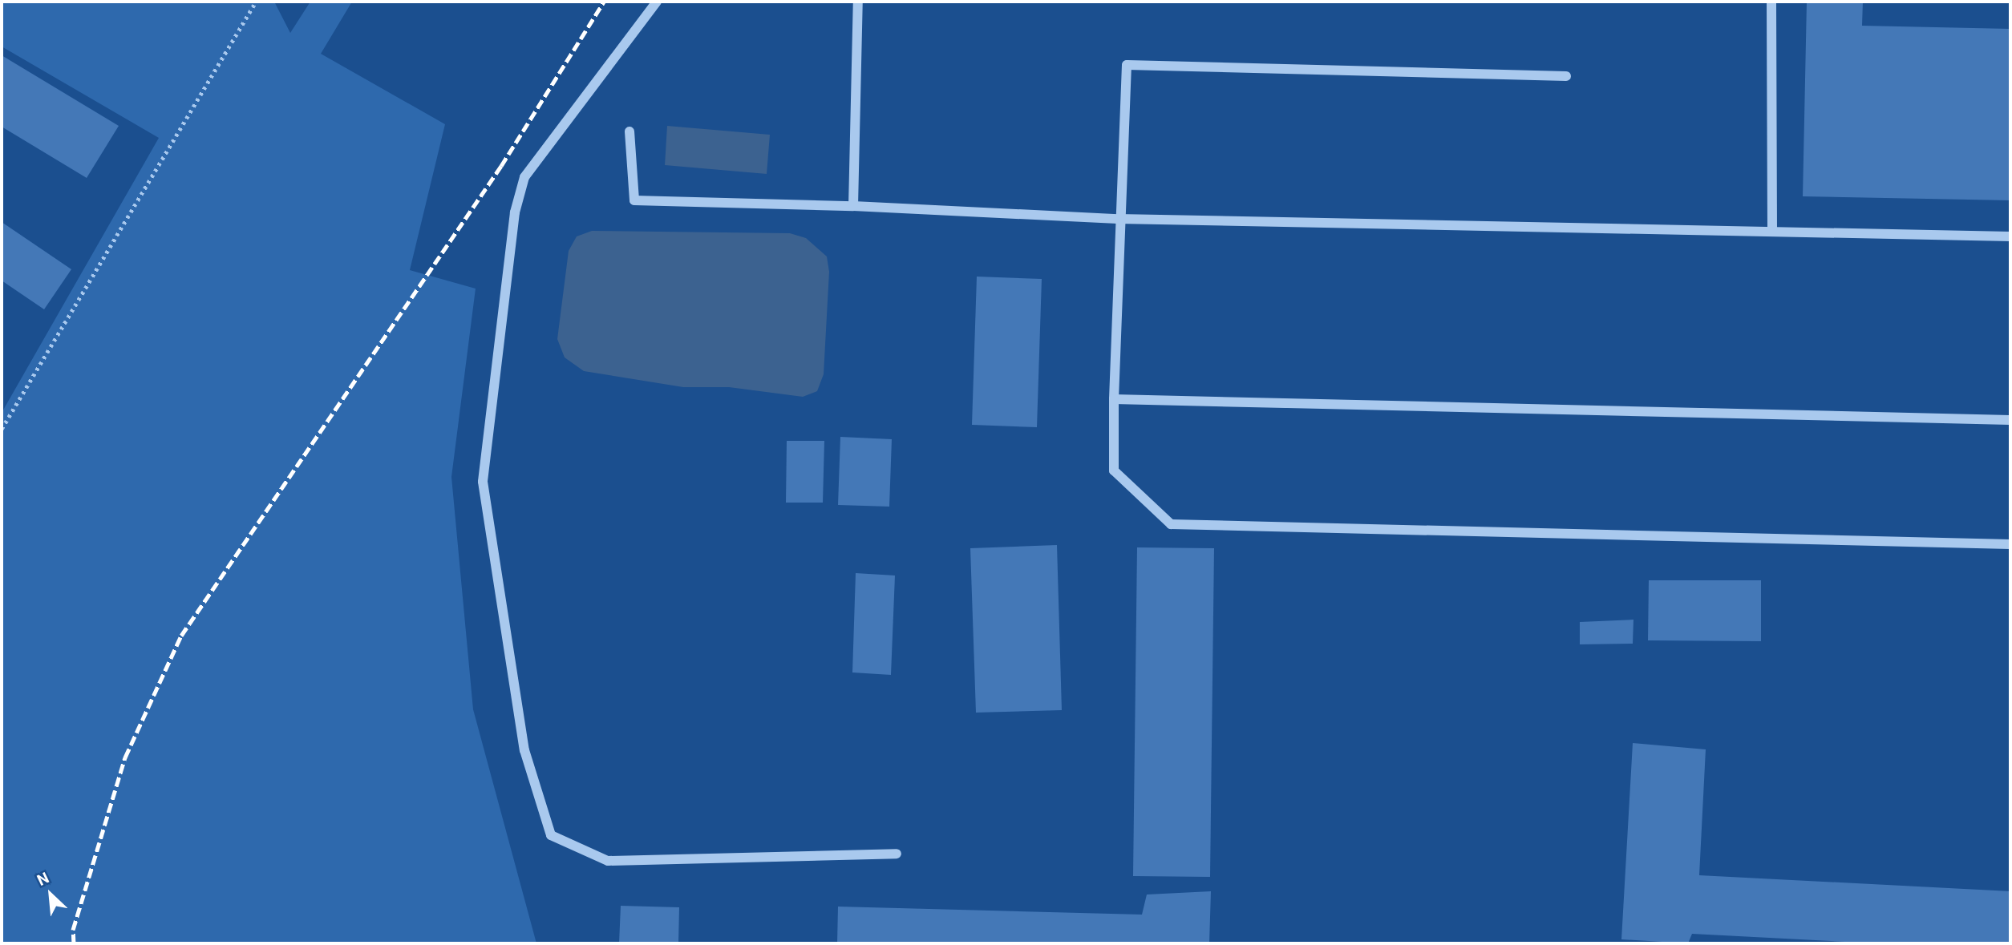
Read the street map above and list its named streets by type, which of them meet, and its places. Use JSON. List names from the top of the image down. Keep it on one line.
{"north":"top left"}
